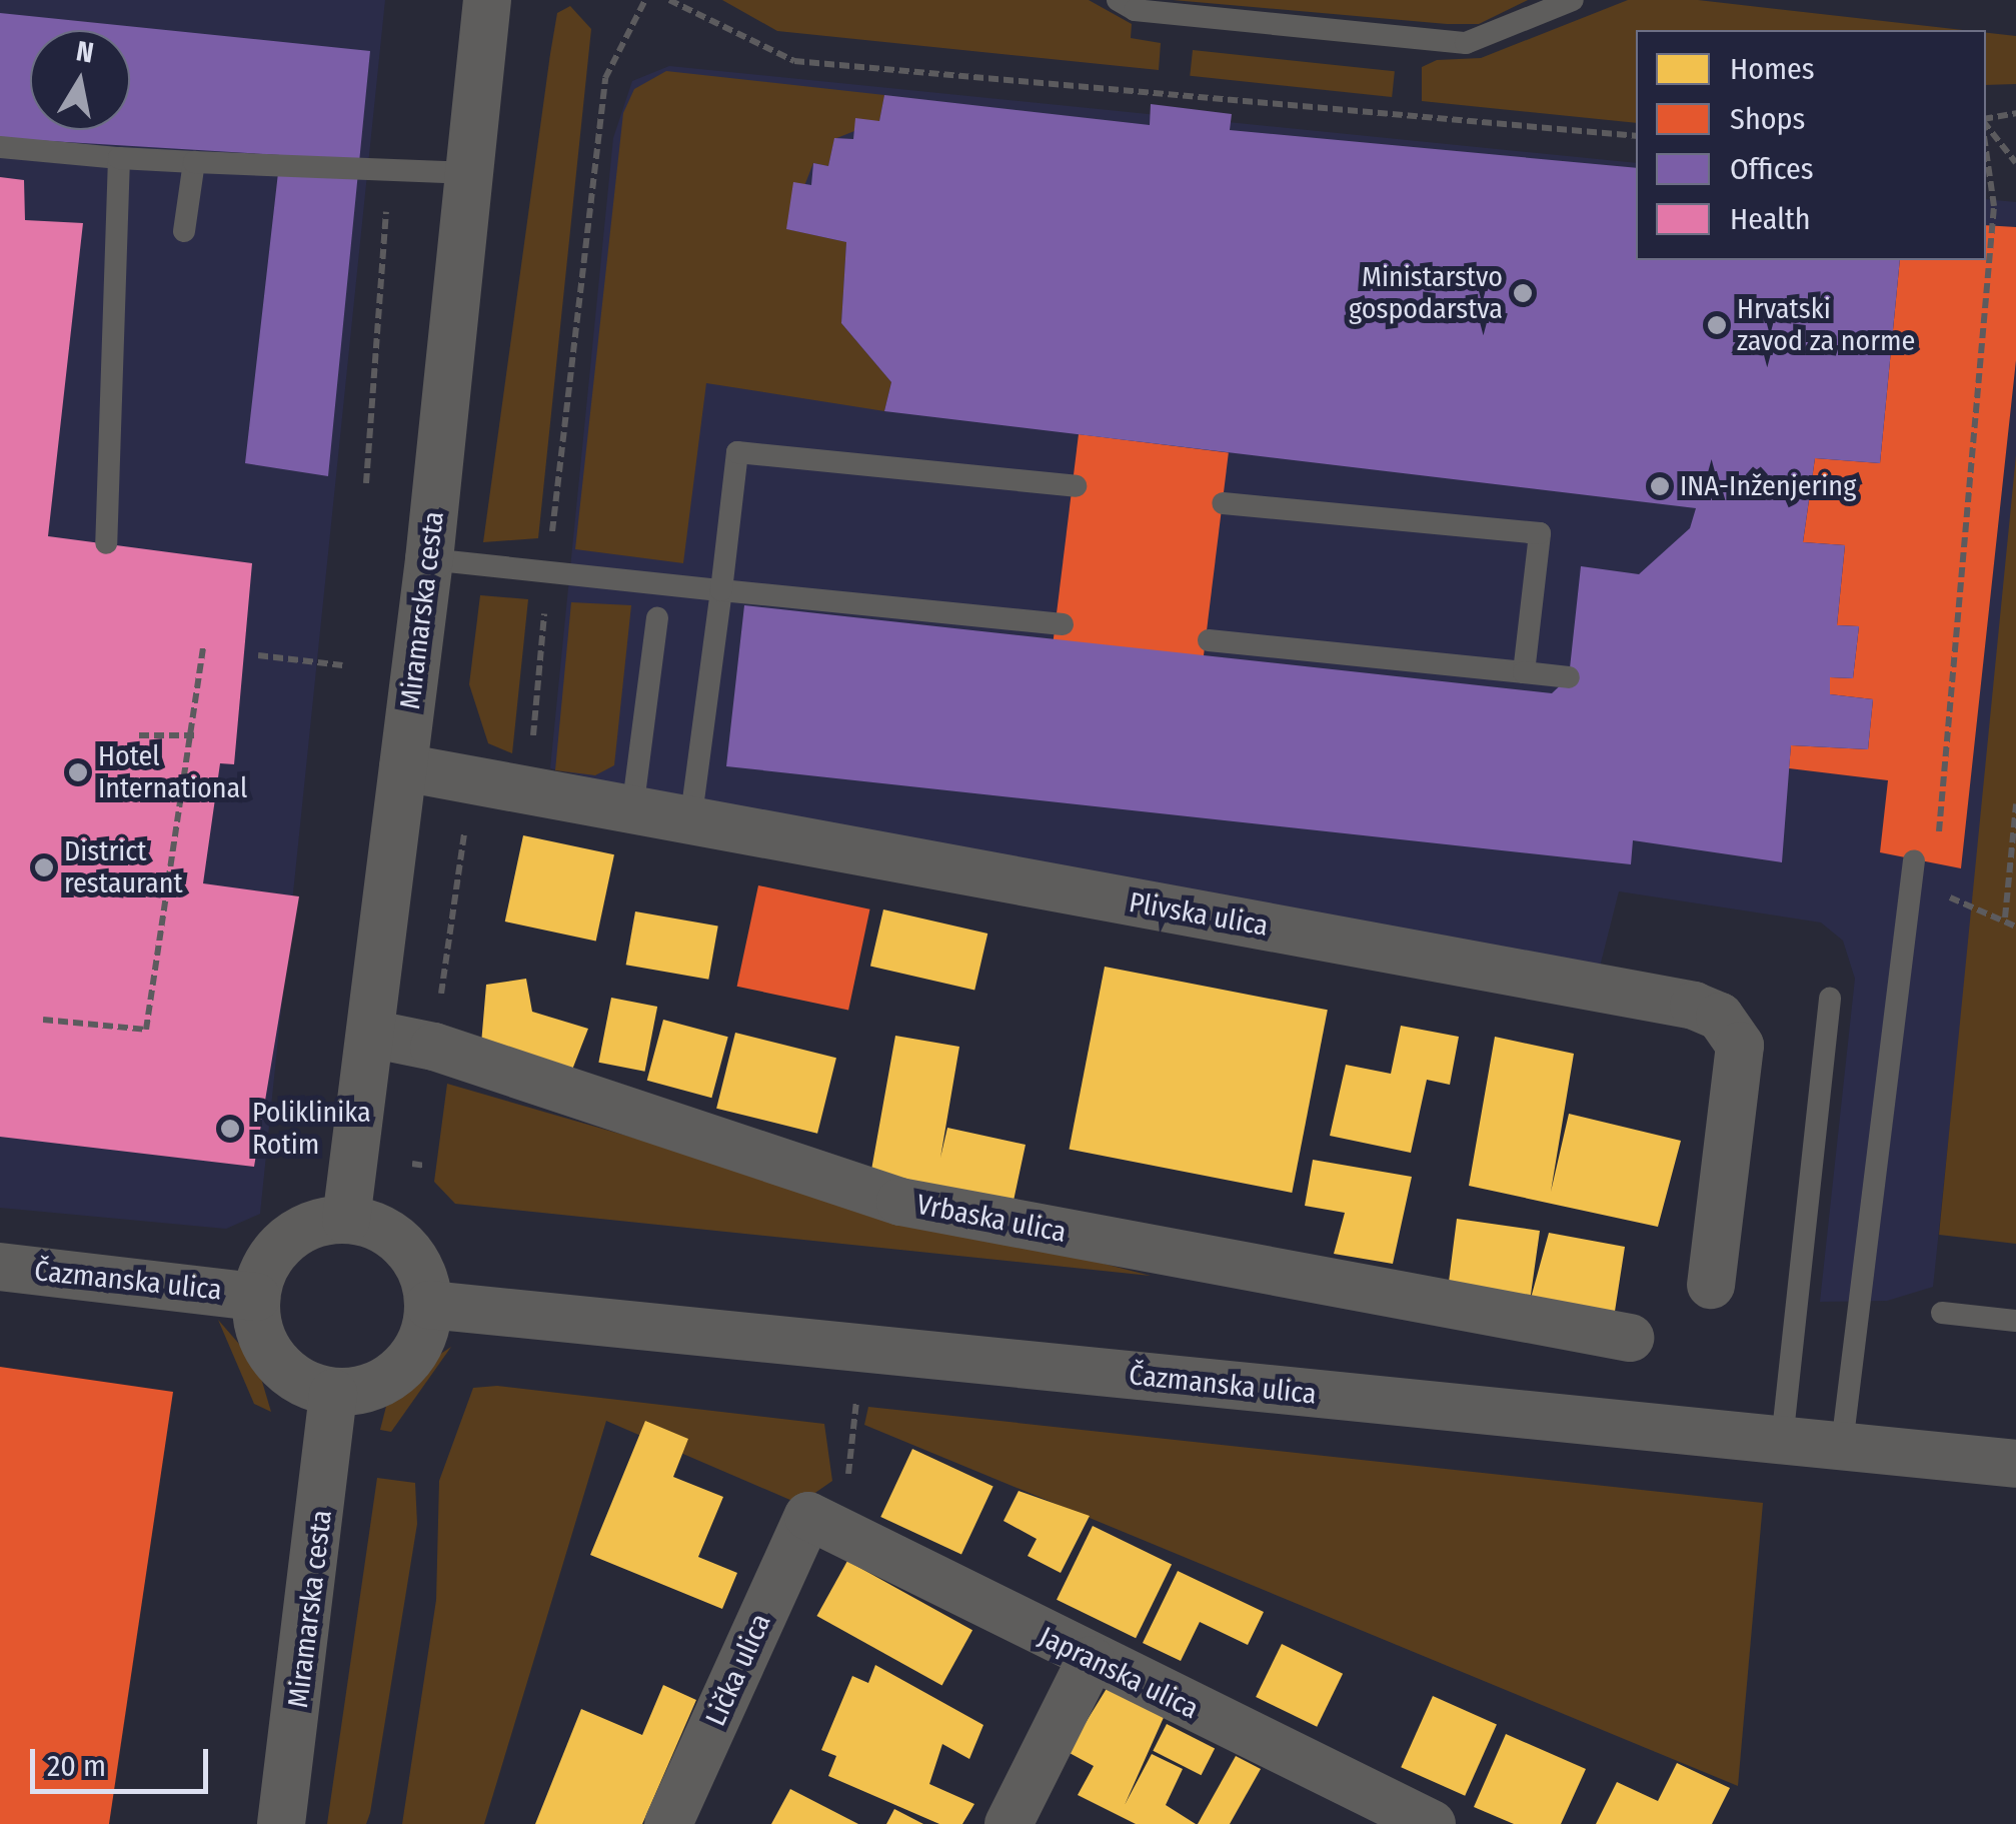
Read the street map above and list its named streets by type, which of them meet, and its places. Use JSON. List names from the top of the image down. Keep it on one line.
{"streets":{"street":["Miramarska cesta","Plivska ulica","Vrbaska ulica","Čazmanska ulica","Lička ulica","Japranska ulica"]},"crossings":[["Miramarska cesta","Plivska ulica"],["Miramarska cesta","Vrbaska ulica"],["Miramarska cesta","Čazmanska ulica"],["Lička ulica","Japranska ulica"]],"places":["Ministarstvo gospodarstva","Hrvatski zavod za norme","INA-Inženjering","Hotel International","District restaurant","Poliklinika Rotim"],"legend":["Homes","Shops","Offices","Health"],"scale_bar":"20 m","north":"top"}
